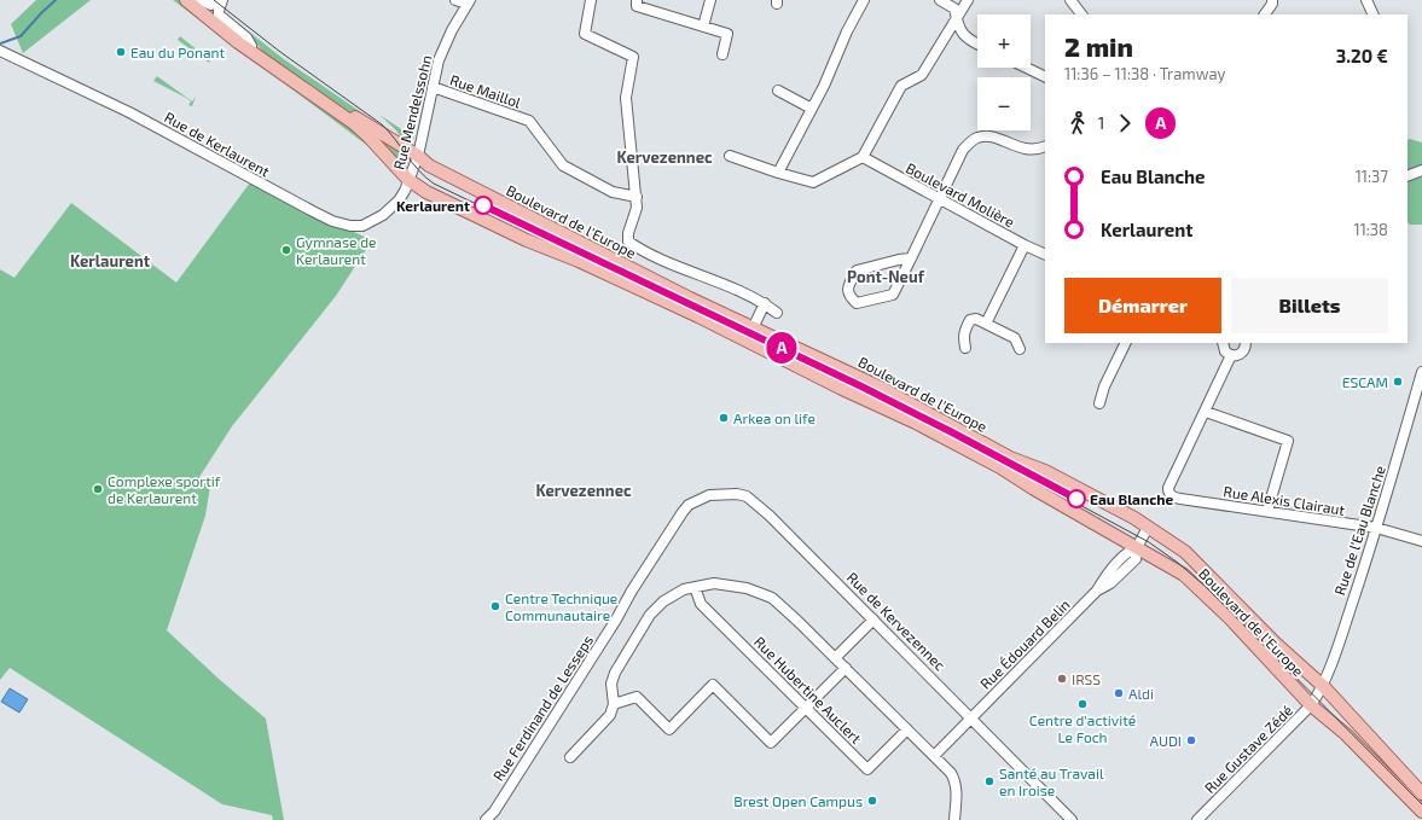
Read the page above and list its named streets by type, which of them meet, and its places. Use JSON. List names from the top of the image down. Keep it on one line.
{"streets":{"main road":["Boulevard de l'Europe"],"street":["Rue Maillol","Rue Mendelssohn","Rue de Kerlaurent","Boulevard Molière","Rue Alexis Clairaut","Rue de l'Eau Blanche","Rue de Kervezennec","Rue Édouard Belin","Rue Hubertine Auclert","Rue Ferdinand de Lesseps","Rue Gustave Zédé"]},"crossings":[["Rue Maillol","Rue Mendelssohn"],["Rue Mendelssohn","Rue de Kerlaurent"],["Rue Mendelssohn","Boulevard de l'Europe"],["Rue de Kerlaurent","Boulevard de l'Europe"],["Boulevard de l'Europe","Rue de l'Eau Blanche"],["Boulevard de l'Europe","Rue Édouard Belin"],["Boulevard de l'Europe","Rue Gustave Zédé"],["Rue Alexis Clairaut","Rue de l'Eau Blanche"],["Rue de l'Eau Blanche","Rue Gustave Zédé"],["Rue de Kervezennec","Rue Édouard Belin"],["Rue de Kervezennec","Rue Ferdinand de Lesseps"]],"districts":["Kervezennec","Kerlaurent","Pont-Neuf","Kervezennec"],"places":["Eau du Ponant","Kerlaurent","Gymnase de Kerlaurent","ESCAM","Arkea on life","Complexe sportif de Kerlaurent","Eau Blanche","Centre Technique Communautaire","IRSS","Aldi","Centre d'activité Le Foch","AUDI","Santé au Travail en Iroise","Brest Open Campus"],"lines":["tram line A"],"page":{"on_map":"A","map_buttons":["+","−"],"heading":["2 min","11:36 – 11:38 · Tramway","3.20 €"],"legs":["1","A"],"list":[{"name":"Eau Blanche","value":"11:37"},{"name":"Kerlaurent","value":"11:38"}],"buttons":["Démarrer","Billets"]}}
